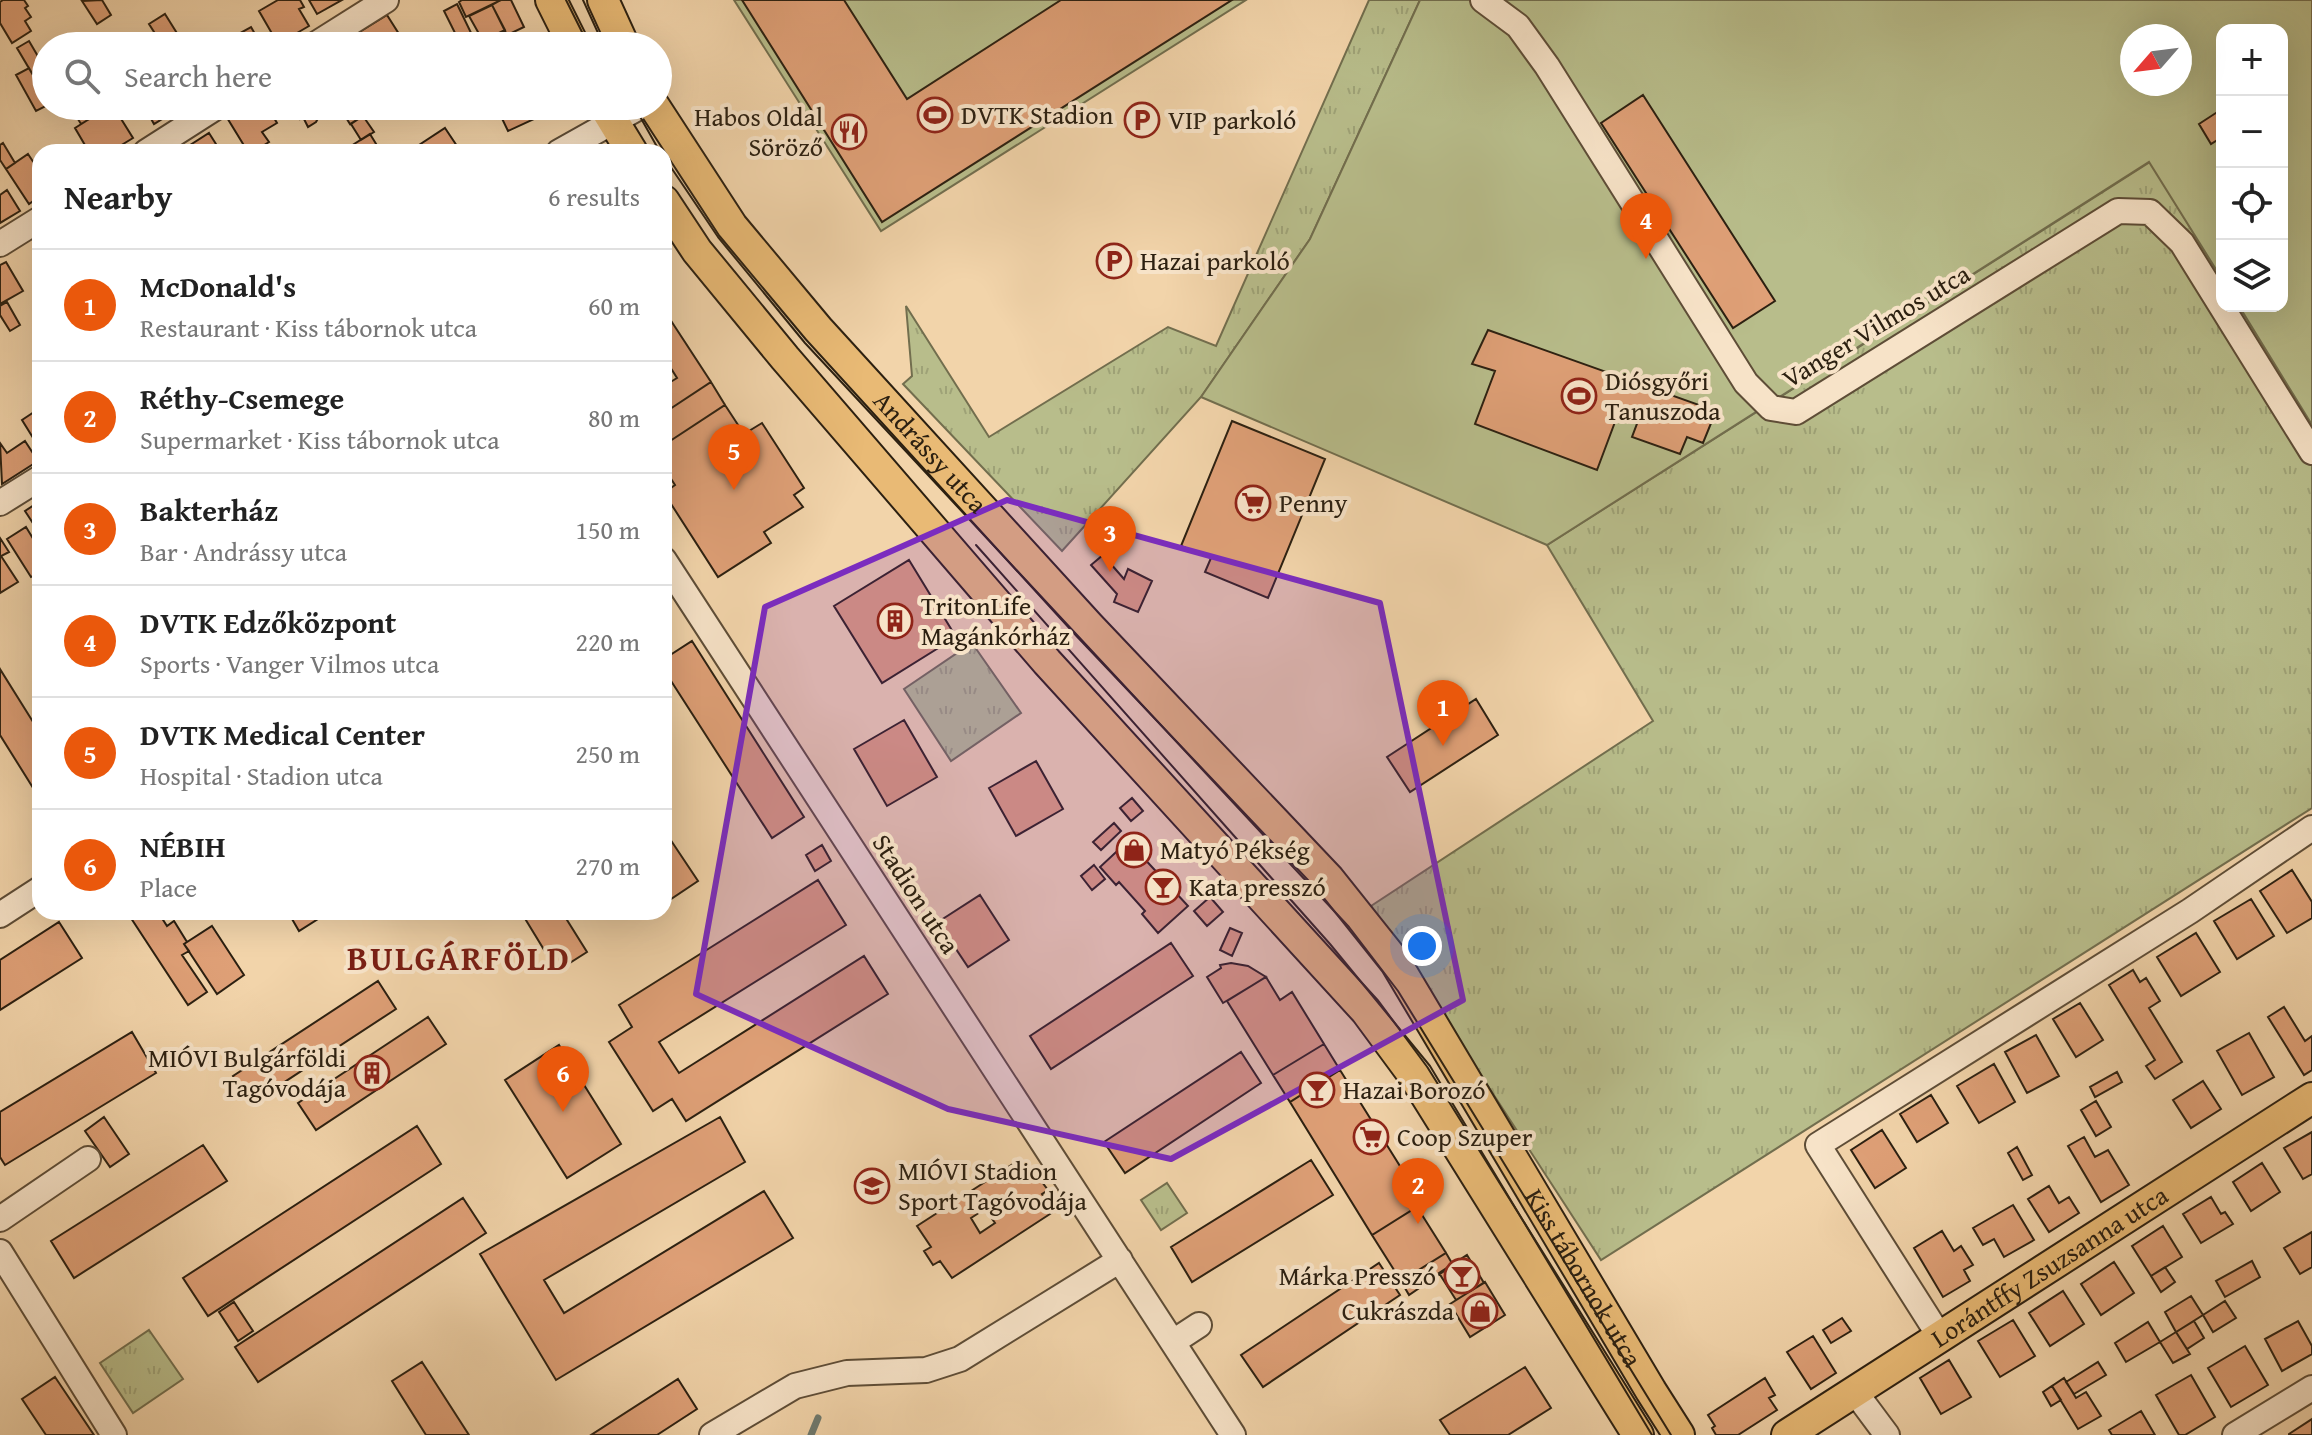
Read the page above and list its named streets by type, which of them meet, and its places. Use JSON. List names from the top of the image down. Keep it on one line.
{"streets":{"main road":["Andrássy utca","Lorántffy Zsuzsanna utca","Kiss tábornok utca"],"street":["Vanger Vilmos utca","Stadion utca"]},"crossings":[["Andrássy utca","Kiss tábornok utca"]],"districts":["BULGÁRFÖLD"],"places":{"sports":["DVTK Stadion","Diósgyőri Tanuszoda"],"parking":["VIP parkoló","Hazai parkoló"],"restaurant":["Habos Oldal Söröző"],"supermarket":["Penny","Coop Szuper"],"building":["TritonLife Magánkórház","MIÓVI Bulgárföldi Tagóvodája"],"shop":["Matyó Pékség","Cukrászda"],"bar":["Kata presszó","Hazai Borozó","Márka Presszó"],"school or university":["MIÓVI Stadion Sport Tagóvodája"]},"north":"bottom left","page":{"map_buttons":["+","−"],"search":"Search here","heading":["Nearby","6 results"],"pins":["4","5","3","1","6","2"],"list":[{"mark":"1","name":"McDonald's","note":"Restaurant · Kiss tábornok utca","value":"60 m"},{"mark":"2","name":"Réthy-Csemege","note":"Supermarket · Kiss tábornok utca","value":"80 m"},{"mark":"3","name":"Bakterház","note":"Bar · Andrássy utca","value":"150 m"},{"mark":"4","name":"DVTK Edzőközpont","note":"Sports · Vanger Vilmos utca","value":"220 m"},{"mark":"5","name":"DVTK Medical Center","note":"Hospital · Stadion utca","value":"250 m"},{"mark":"6","name":"NÉBIH","note":"Place","value":"270 m"}]}}
